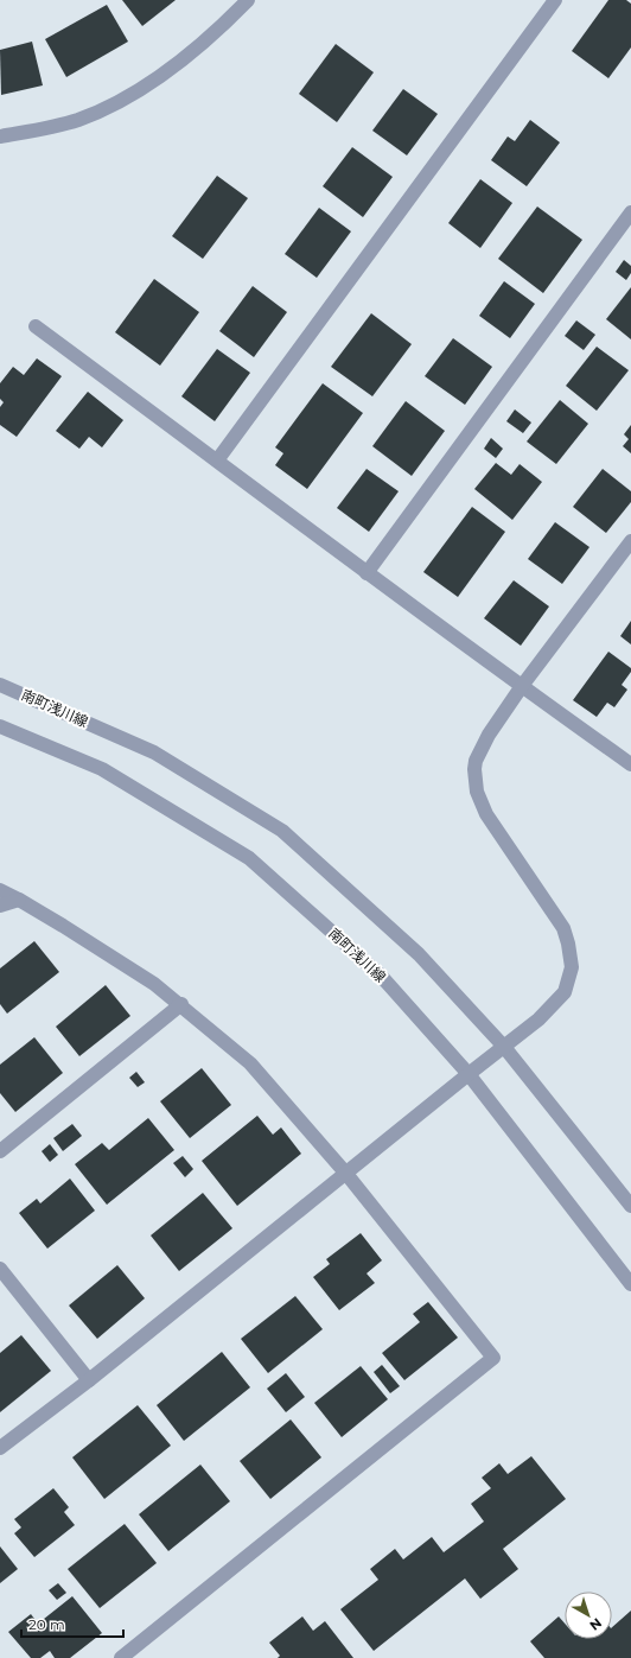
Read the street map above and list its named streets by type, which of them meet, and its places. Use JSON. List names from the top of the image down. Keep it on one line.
{"streets":{"street":["南町浅川線"]},"scale_bar":"20 m","north":"bottom right"}
